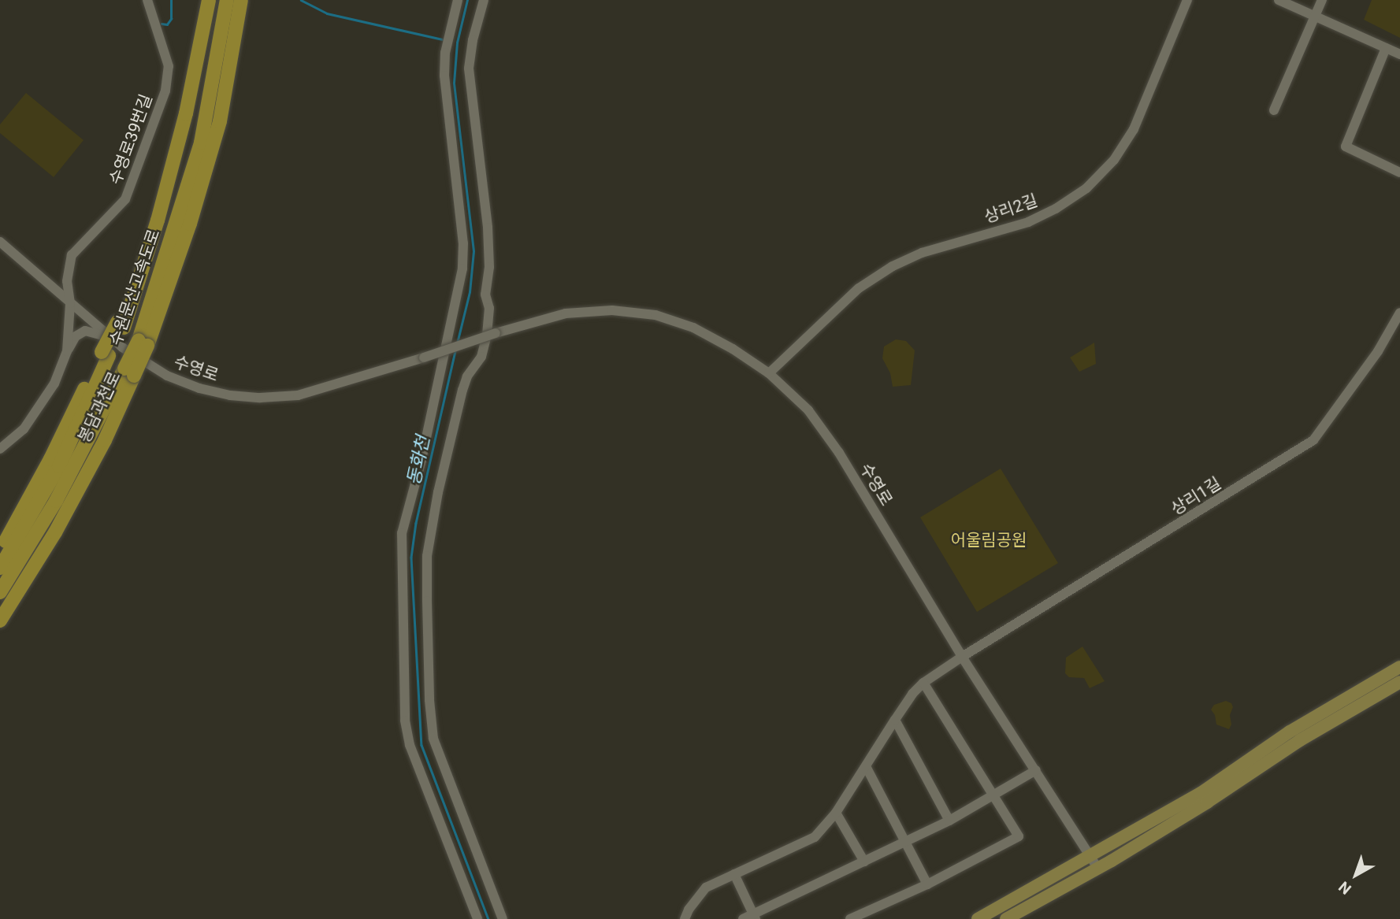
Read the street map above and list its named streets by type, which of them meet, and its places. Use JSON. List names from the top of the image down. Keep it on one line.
{"streets":{"highway":["수원문산고속도로","봉담과천로"],"street":["수영로39번길","상리2길","수영로","상리1길"]},"crossings":[["수영로39번길","수영로"],["상리2길","수영로"],["수원문산고속도로","봉담과천로"],["수영로","상리1길"]],"water":["동화천"],"parks":["어울림공원"],"north":"bottom left"}
